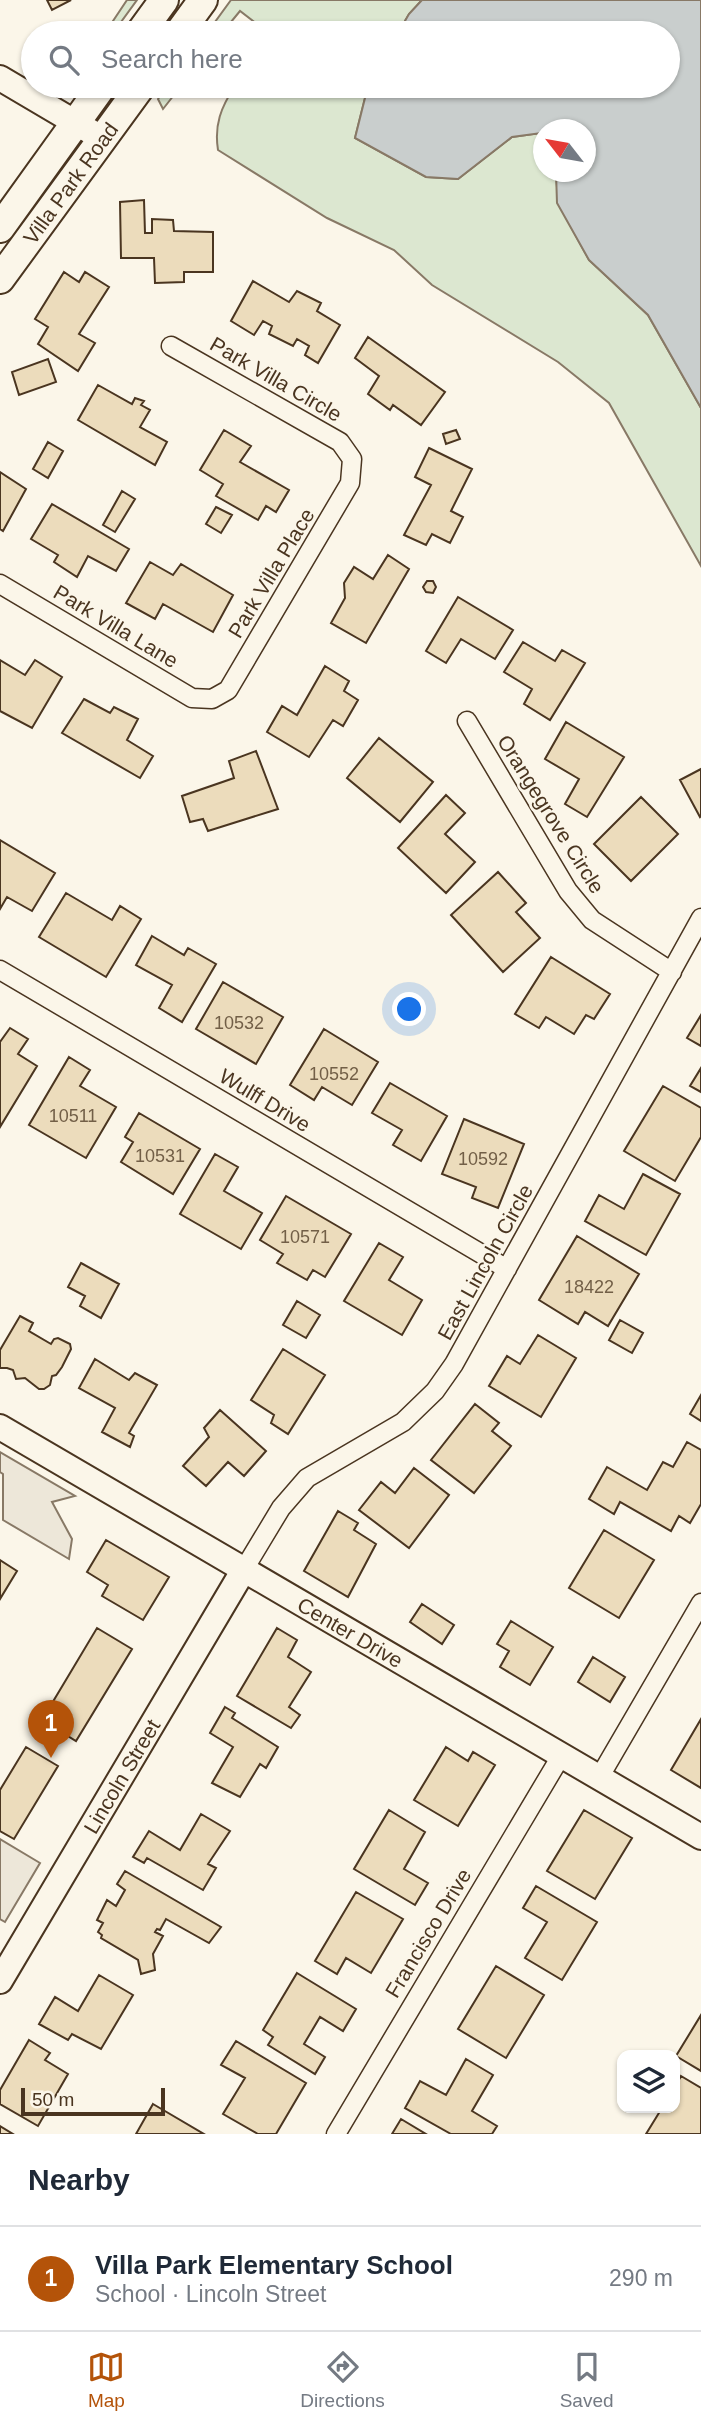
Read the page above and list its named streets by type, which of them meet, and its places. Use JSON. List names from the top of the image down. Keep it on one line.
{"streets":{"main road":["Villa Park Road"],"street":["Park Villa Circle","Park Villa Place","Park Villa Lane","Orangegrove Circle","Wulff Drive","East Lincoln Circle","Center Drive","Lincoln Street","Francisco Drive"]},"crossings":[["Park Villa Circle","Park Villa Place"],["Park Villa Place","Park Villa Lane"],["Orangegrove Circle","East Lincoln Circle"],["Wulff Drive","East Lincoln Circle"],["East Lincoln Circle","Center Drive"],["East Lincoln Circle","Lincoln Street"],["Center Drive","Lincoln Street"],["Center Drive","Francisco Drive"]],"house_numbers":["10532","10552","10511","10531","10592","10571","18422"],"scale_bar":"50 m","north":"top left","page":{"search":"Search here","pins":"1","scale":"50 m","heading":"Nearby","list":[{"mark":"1","name":"Villa Park Elementary School","note":"School · Lincoln Street","value":"290 m"}],"nav":["Map","Directions","Saved"]}}
